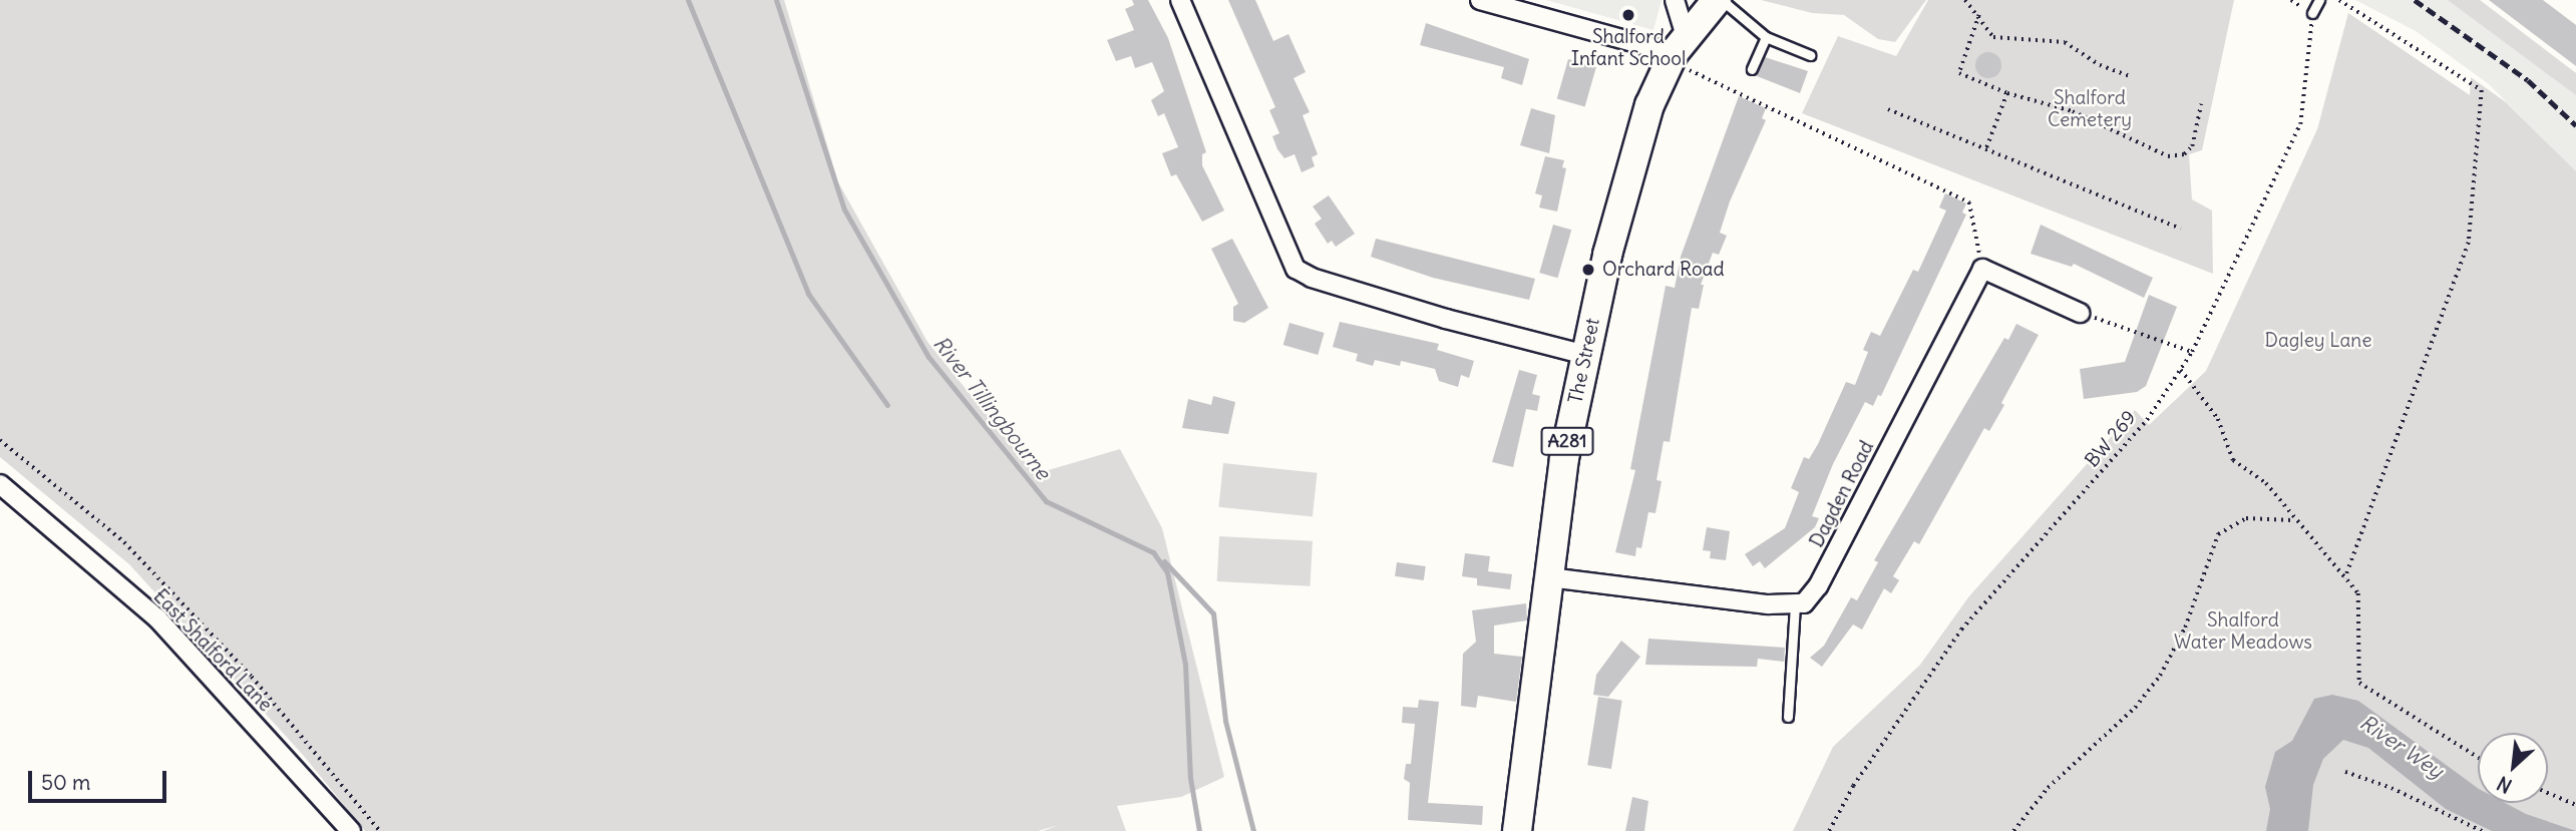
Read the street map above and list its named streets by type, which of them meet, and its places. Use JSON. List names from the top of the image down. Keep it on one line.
{"streets":{"main road":["The Street","A281"],"street":["Dagden Road","East Shalford Lane"],"path":["BW 269"]},"water":["River Tillingbourne","River Wey"],"parks":["Shalford Cemetery","Dagley Lane","Shalford Water Meadows"],"places":["Shalford Infant School","Orchard Road"],"scale_bar":"50 m","north":"bottom left"}
